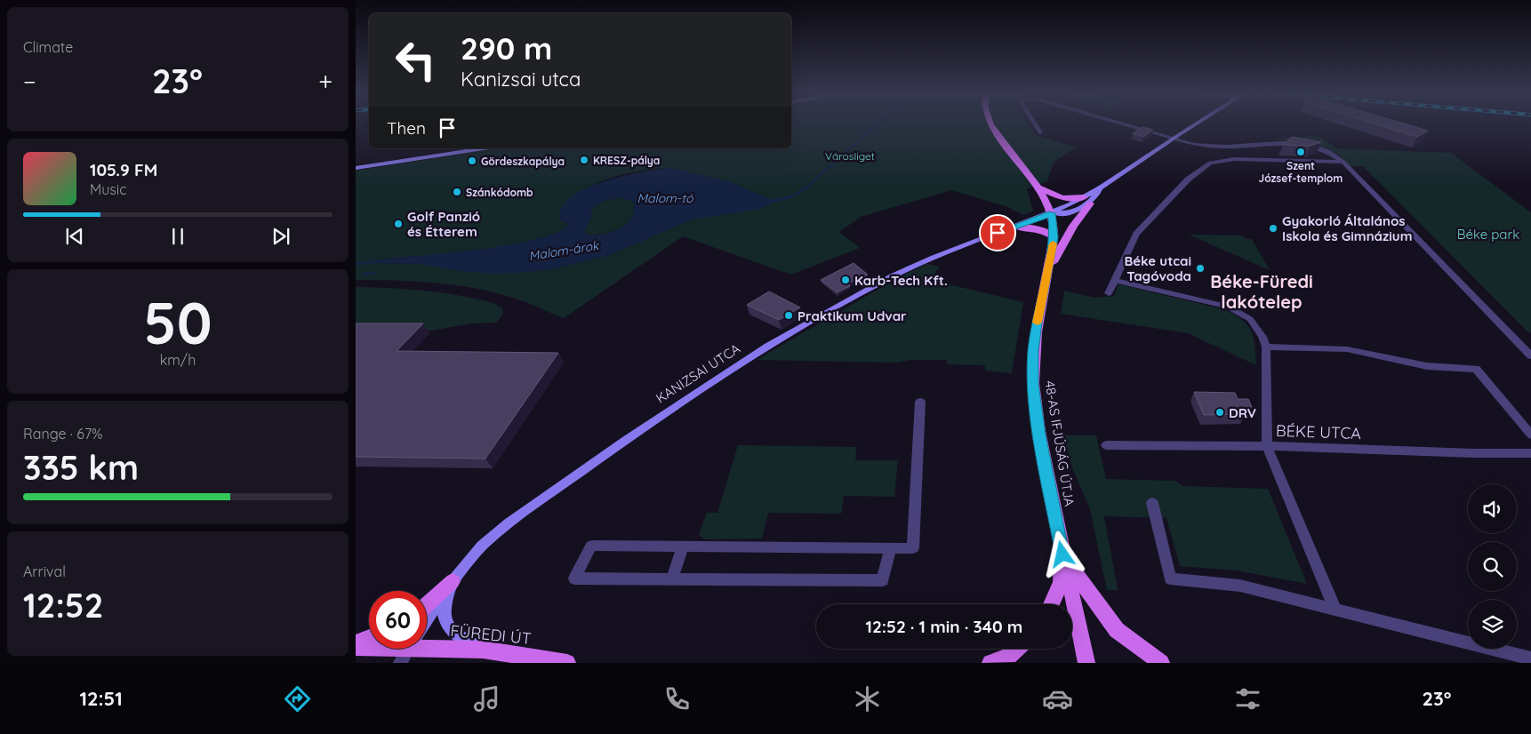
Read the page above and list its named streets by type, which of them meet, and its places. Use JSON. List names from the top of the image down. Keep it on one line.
{"streets":{"main road":["48-AS IFJÚSÁG ÚTJA","FÜREDI ÚT"],"street":["KANIZSAI UTCA","BÉKE UTCA"]},"crossings":[["KANIZSAI UTCA","48-AS IFJÚSÁG ÚTJA"]],"districts":["Béke-Füredi lakótelep"],"water":["Malom-tó","Malom-árok"],"parks":["Városliget","Béke park"],"places":["Szent József-templom","KRESZ-pálya","Gördeszkapálya","Szánkódomb","Golf Panzió és Étterem","Gyakorló Általános Iskola és Gimnázium","Béke utcai Tagóvoda","Karb-Tech Kft.","Praktikum Udvar","DRV"],"page":{"tile":["Climate",["50","km/h"],["Range · 67%","335 km"],["Arrival","12:52"]],"turn":["290 m","Kanizsai utca"],"heat":["−","23°","+"],"then":"Then","song":["105.9 FM","Music"],"limit":"60","trip":"12:52 · 1 min · 340 m","tabs":["12:51","23°"]}}
